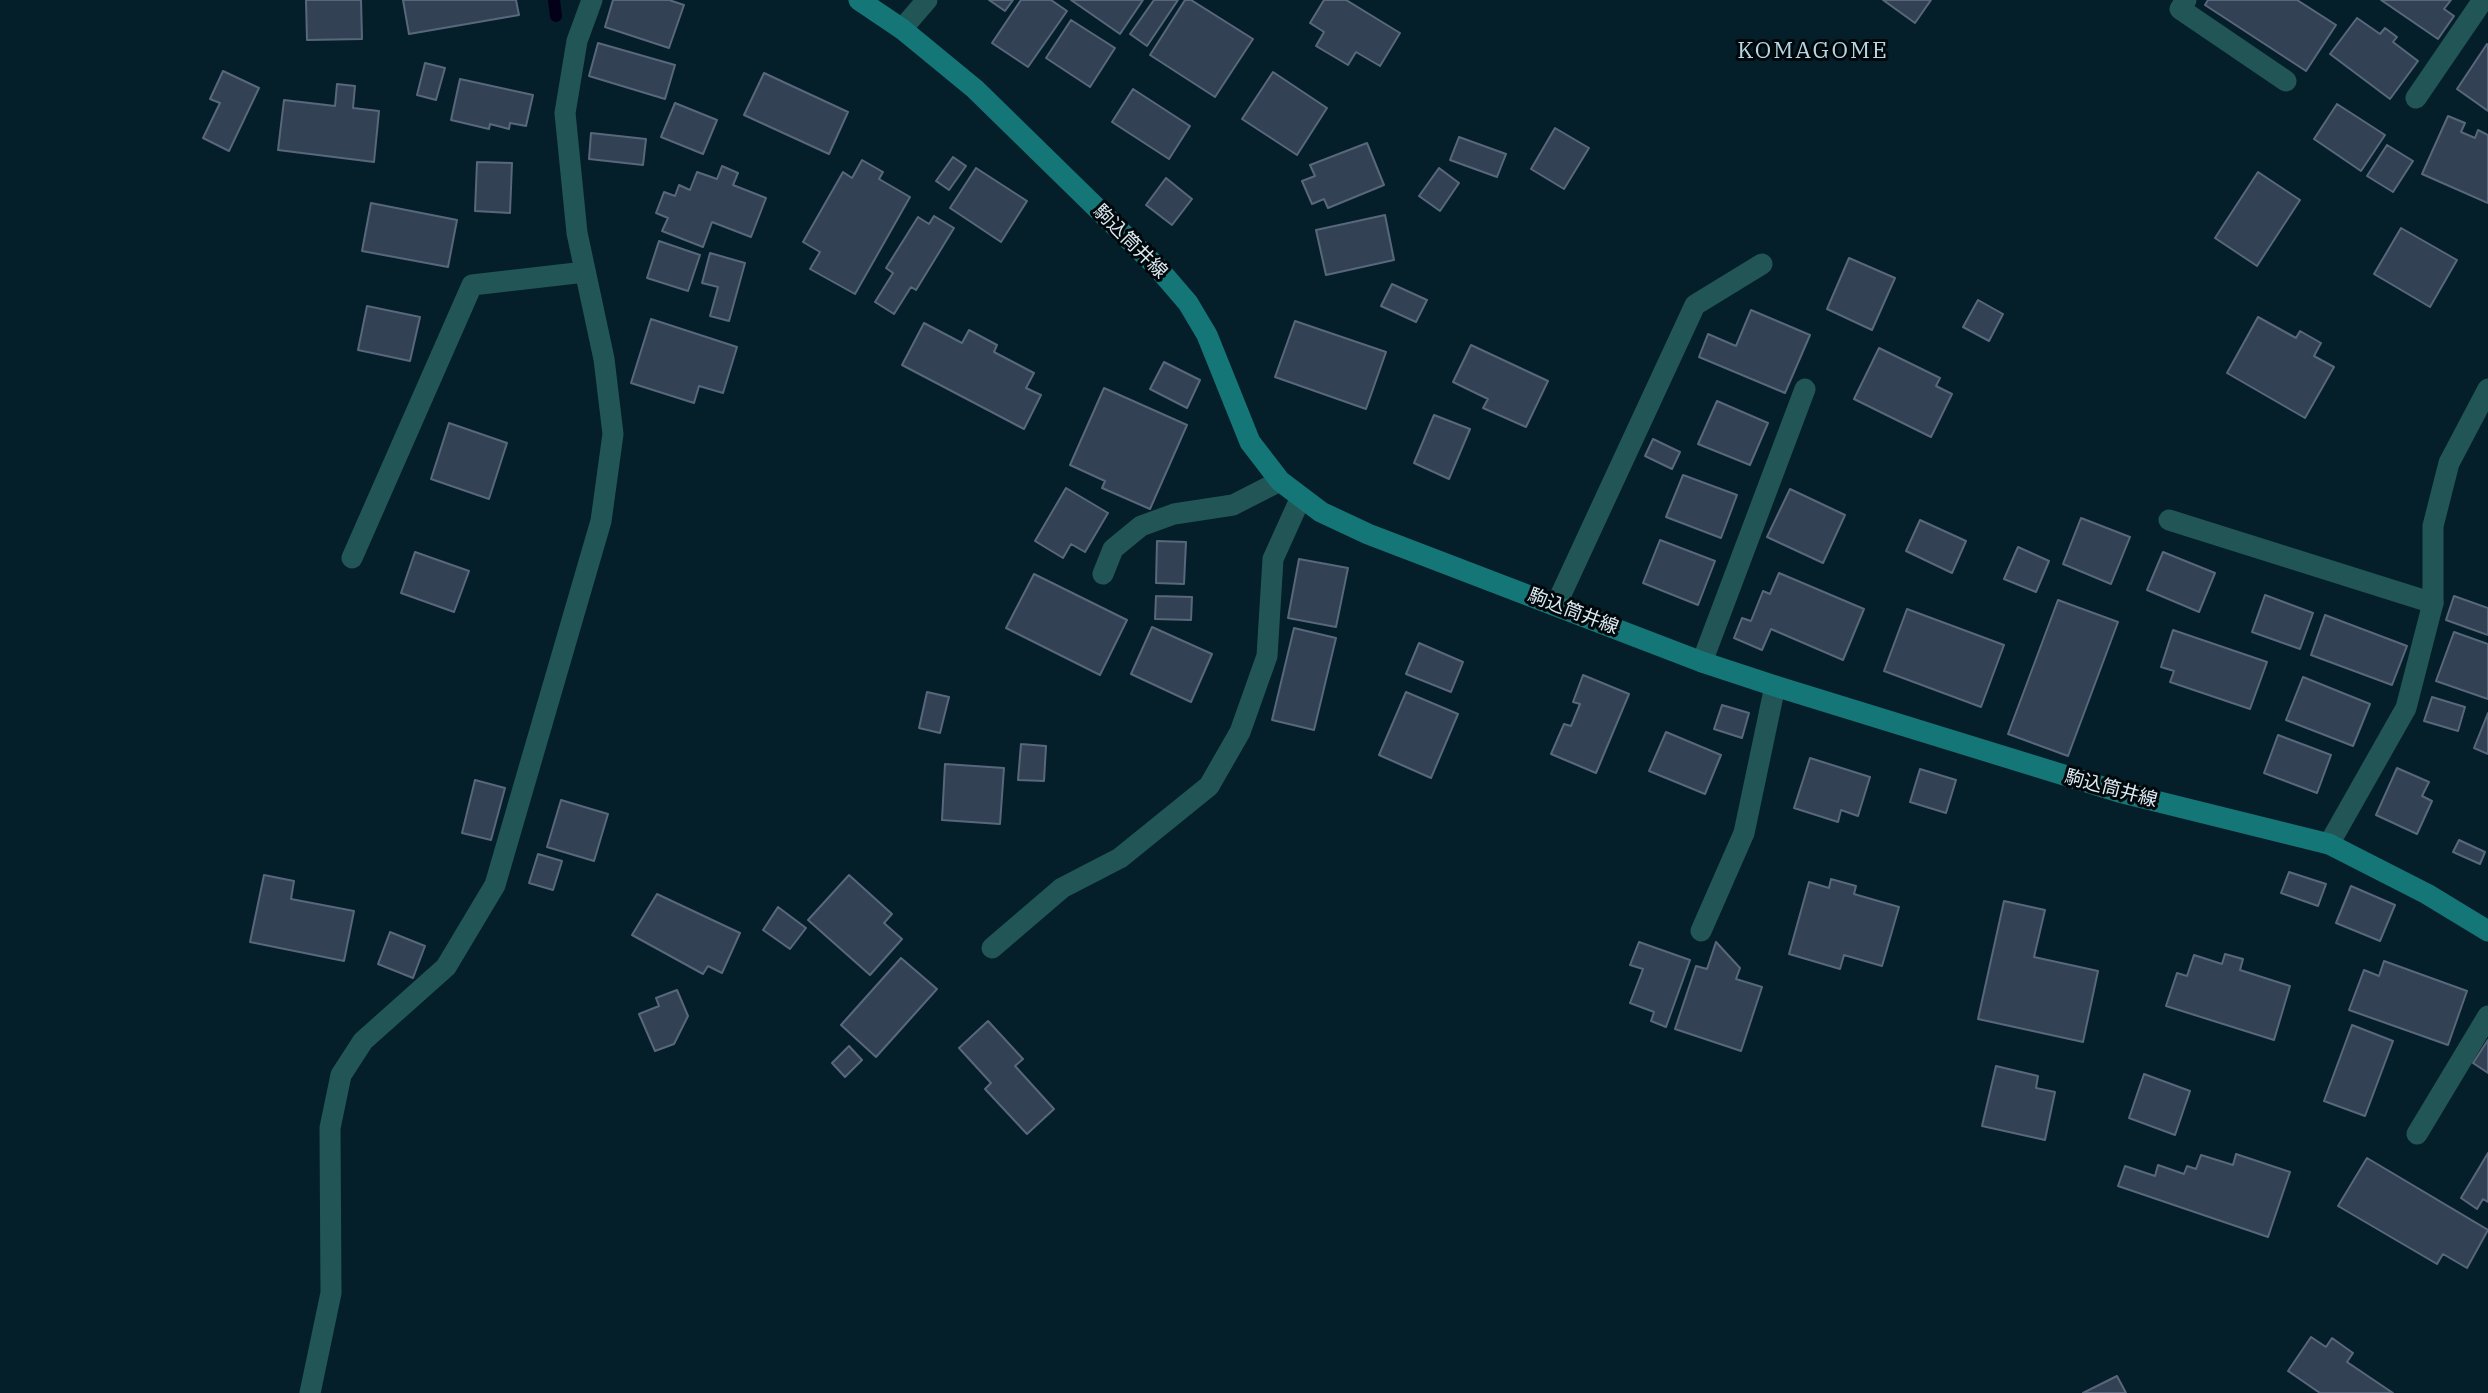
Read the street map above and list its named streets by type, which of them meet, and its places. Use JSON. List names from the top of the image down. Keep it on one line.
{"streets":{"main road":["駒込筒井線"]},"districts":["KOMAGOME"]}
